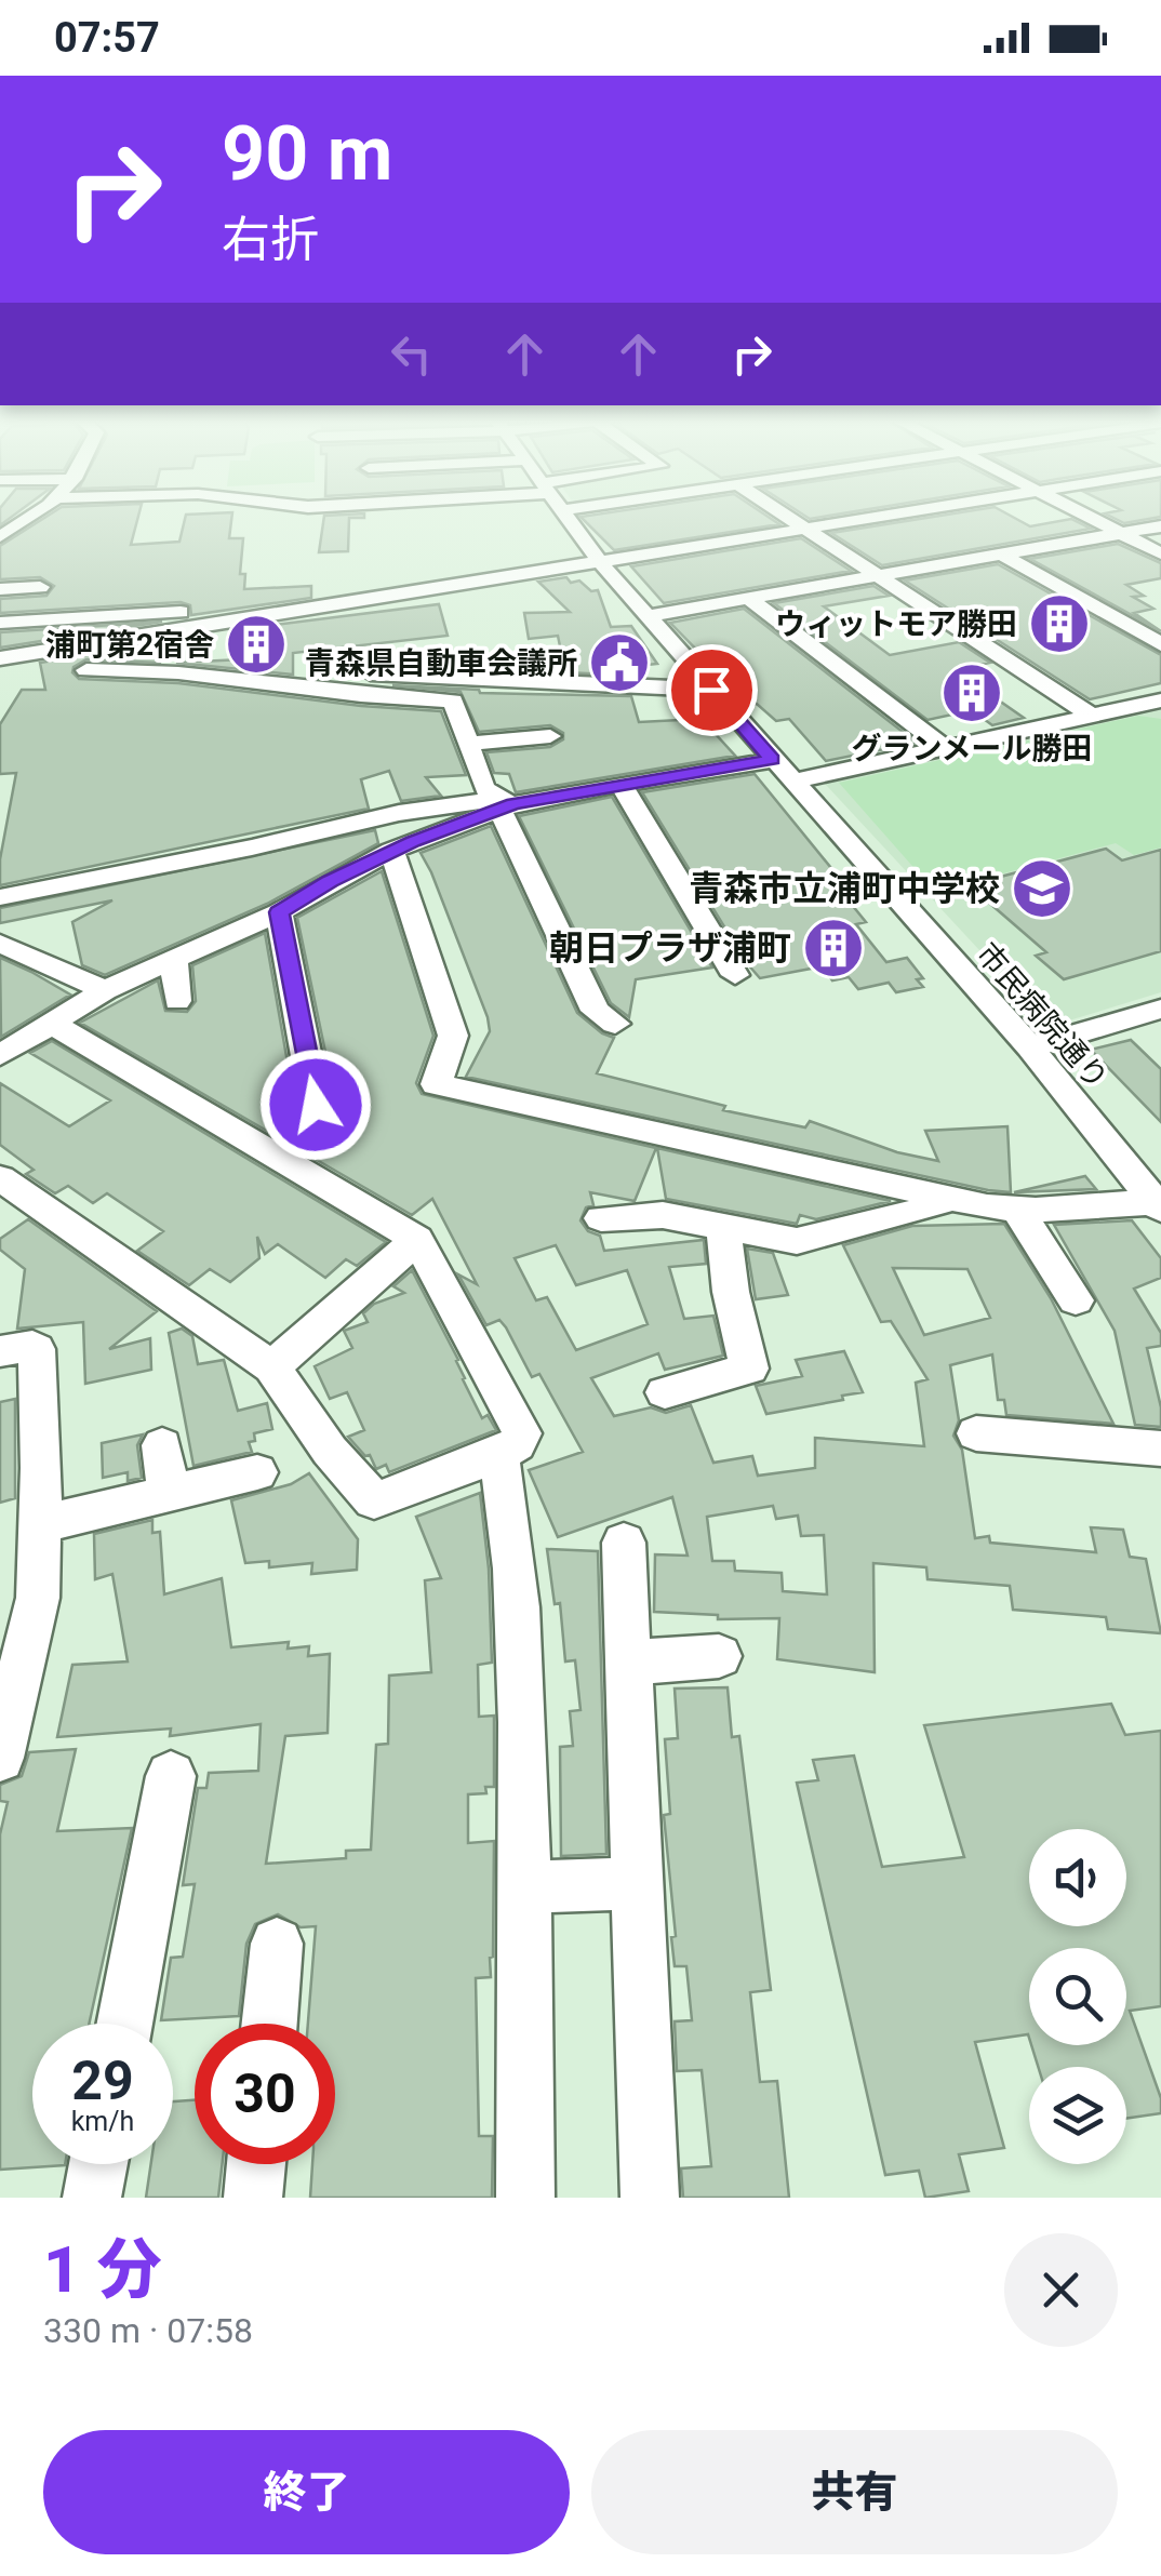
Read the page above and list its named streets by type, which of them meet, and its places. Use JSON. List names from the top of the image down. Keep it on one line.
{"streets":{"street":["市民病院通り"]},"places":{"building":["ウィットモア勝田","浦町第2宿舎","グランメール勝田","朝日プラザ浦町"],"public building":["青森県自動車会議所"],"school or university":["青森市立浦町中学校"]},"page":{"status":"07:57","turn":["90 m","右折"],"speed":"29 km/h","limit":"30","heading":["1 分","330 m · 07:58"],"buttons":["終了","共有"]}}
